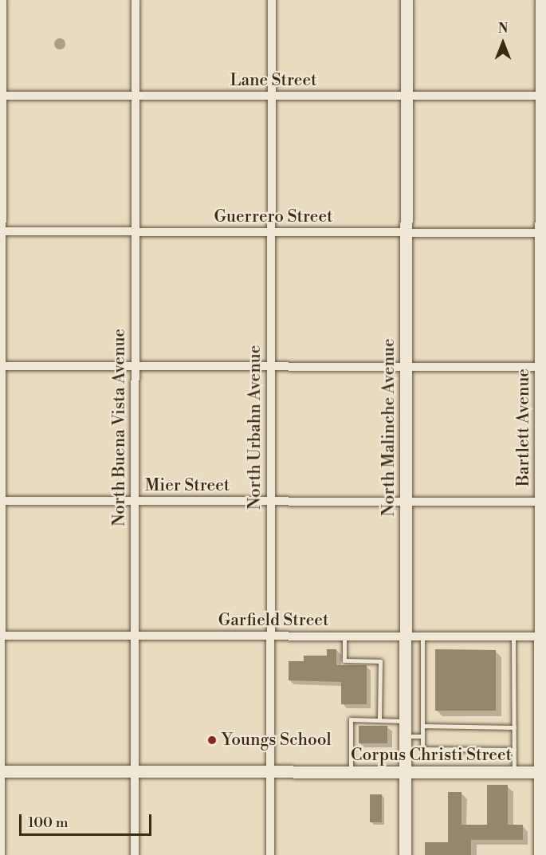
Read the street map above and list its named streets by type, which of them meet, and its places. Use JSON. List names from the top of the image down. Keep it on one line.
{"streets":{"main road":["North Malinche Avenue","Bartlett Avenue","Corpus Christi Street"],"street":["Lane Street","Guerrero Street","North Buena Vista Avenue","North Urbahn Avenue","Mier Street","Garfield Street"]},"crossings":[["Lane Street","North Buena Vista Avenue"],["Lane Street","North Urbahn Avenue"],["Lane Street","North Malinche Avenue"],["Lane Street","Bartlett Avenue"],["Guerrero Street","North Buena Vista Avenue"],["Guerrero Street","North Urbahn Avenue"],["Guerrero Street","North Malinche Avenue"],["Guerrero Street","Bartlett Avenue"],["North Buena Vista Avenue","Mier Street"],["North Buena Vista Avenue","Garfield Street"],["North Buena Vista Avenue","Corpus Christi Street"],["North Urbahn Avenue","Mier Street"],["North Urbahn Avenue","Garfield Street"],["North Urbahn Avenue","Corpus Christi Street"],["North Malinche Avenue","Mier Street"],["North Malinche Avenue","Garfield Street"],["North Malinche Avenue","Corpus Christi Street"],["Bartlett Avenue","Mier Street"],["Bartlett Avenue","Garfield Street"],["Bartlett Avenue","Corpus Christi Street"]],"places":["Youngs School"],"scale_bar":"100 m","north":"top"}
